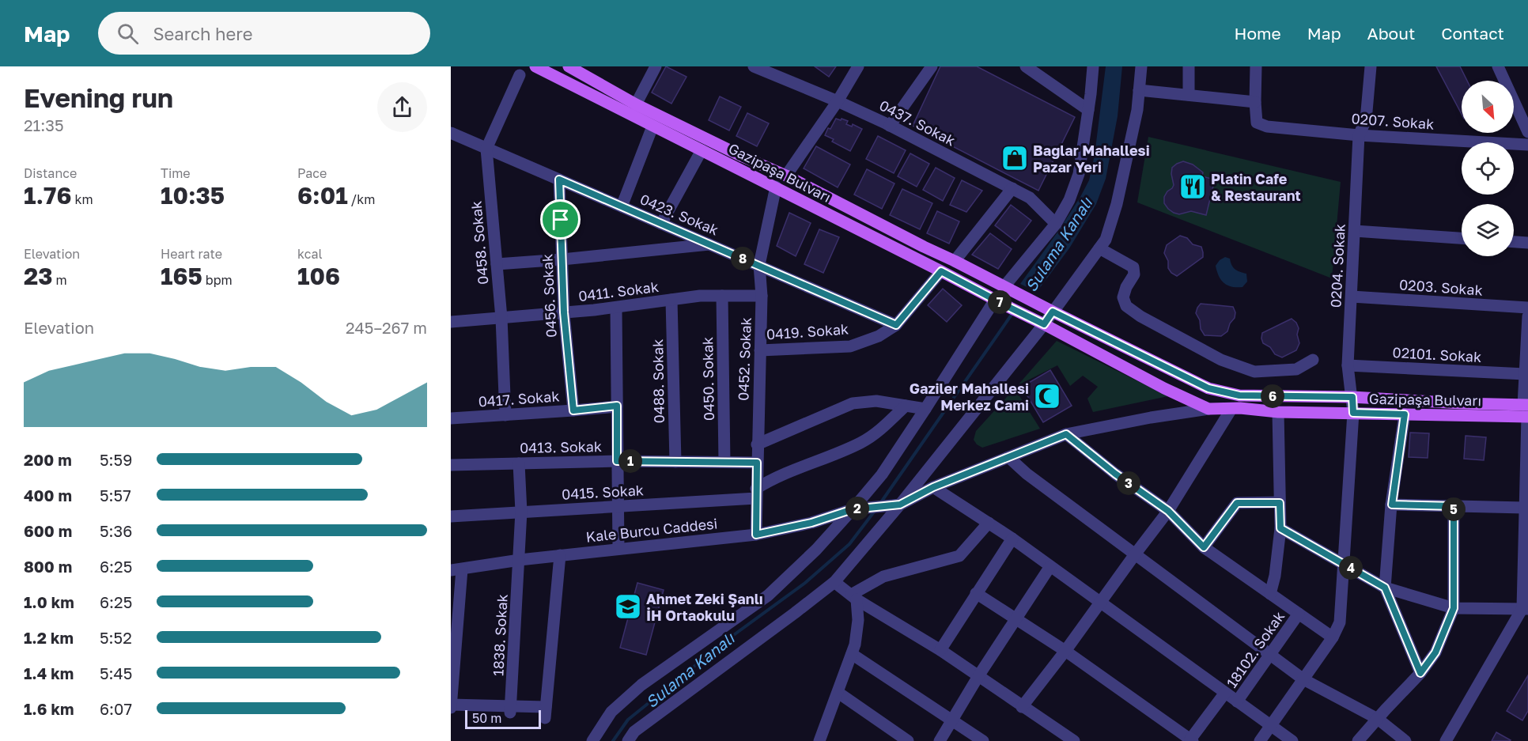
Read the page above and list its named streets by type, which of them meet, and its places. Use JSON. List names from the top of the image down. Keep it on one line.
{"streets":{"main road":["Gazipaşa Bulvarı"],"street":["0207. Sokak","0437. Sokak","0423. Sokak","0458. Sokak","0204. Sokak","0203. Sokak","0411. Sokak","0456. Sokak","0419. Sokak","02101. Sokak","0452. Sokak","0450. Sokak","0488. Sokak","0417. Sokak","0413. Sokak","0415. Sokak","Kale Burcu Caddesi","1838. Sokak","18102. Sokak"]},"crossings":[["0207. Sokak","0204. Sokak"],["Gazipaşa Bulvarı","0204. Sokak"],["Gazipaşa Bulvarı","0419. Sokak"],["Gazipaşa Bulvarı","0452. Sokak"],["0423. Sokak","0458. Sokak"],["0423. Sokak","0456. Sokak"],["0423. Sokak","0419. Sokak"],["0423. Sokak","0452. Sokak"],["0458. Sokak","0411. Sokak"],["0458. Sokak","0417. Sokak"],["0204. Sokak","0203. Sokak"],["0204. Sokak","02101. Sokak"],["0411. Sokak","0456. Sokak"],["0411. Sokak","0452. Sokak"],["0411. Sokak","0450. Sokak"],["0411. Sokak","0488. Sokak"],["0456. Sokak","0417. Sokak"],["0419. Sokak","0452. Sokak"],["0452. Sokak","0413. Sokak"],["0452. Sokak","0415. Sokak"],["0452. Sokak","Kale Burcu Caddesi"],["0450. Sokak","0413. Sokak"],["0488. Sokak","0413. Sokak"],["0413. Sokak","1838. Sokak"],["0415. Sokak","1838. Sokak"],["Kale Burcu Caddesi","1838. Sokak"]],"water":["Sulama Kanalı"],"places":{"shop":["Bağlar Mahallesi Pazar Yeri"],"restaurant":["Platin Cafe & Restaurant"],"mosque":["Gaziler Mahallesi Merkez Cami"],"school or university":["Ahmet Zeki Şanlı İH Ortaokulu"]},"scale_bar":"50 m","north":"bottom right","page":{"header":"Map","search":"Search here","nav":["Home","Map","About","Contact"],"heading":["Evening run","21:35"],"stats":[["Distance","1.76 km"],["Time","10:35"],["Pace","6:01 /km"],["Elevation","23 m"],["Heart rate","165 bpm"],["kcal","106"]],"pins":["8","7","6","1","3","2","5","4"],"chart":["Elevation","245–267 m"],"list":[{"name":"200 m","note":"5:59"},{"name":"400 m","note":"5:57"},{"name":"600 m","note":"5:36"},{"name":"800 m","note":"6:25"},{"name":"1.0 km","note":"6:25"},{"name":"1.2 km","note":"5:52"},{"name":"1.4 km","note":"5:45"},{"name":"1.6 km","note":"6:07"}],"scale":"50 m"}}
